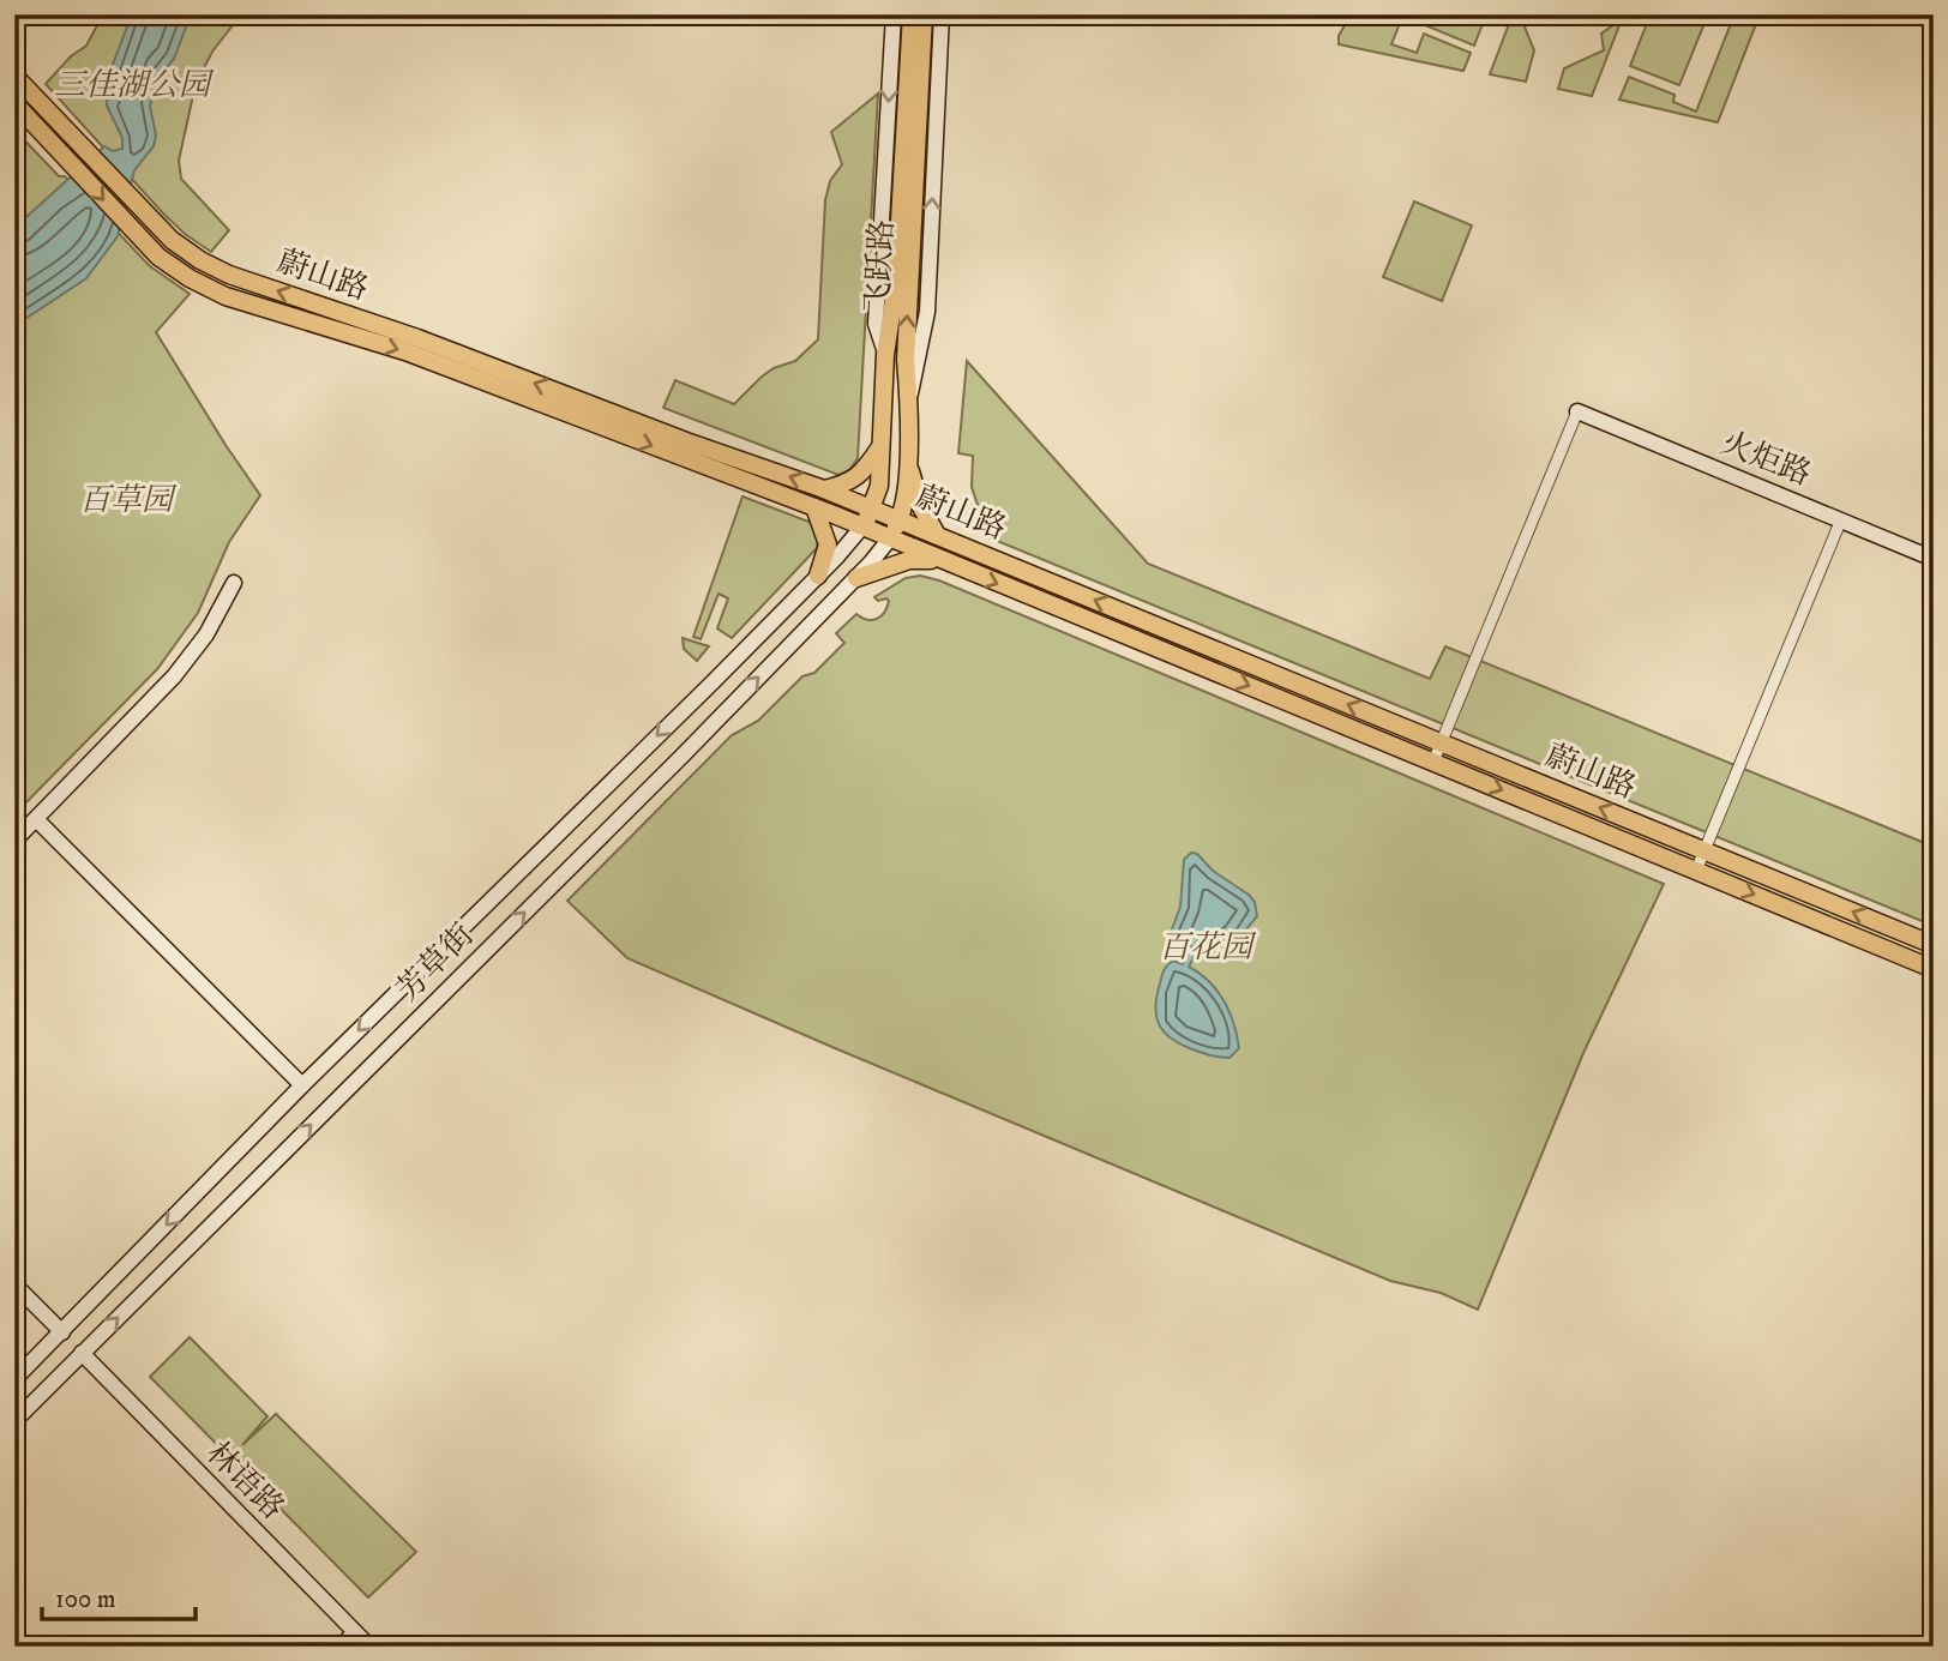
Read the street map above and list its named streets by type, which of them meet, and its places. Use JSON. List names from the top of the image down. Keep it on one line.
{"streets":{"main road":["飞跃路","蔚山路","火炬路","芳草街","林语路"]},"crossings":[["飞跃路","蔚山路"],["飞跃路","芳草街"],["蔚山路","芳草街"],["芳草街","林语路"]],"parks":["三佳湖公园","百草园","百花园"],"scale_bar":"100 m"}
